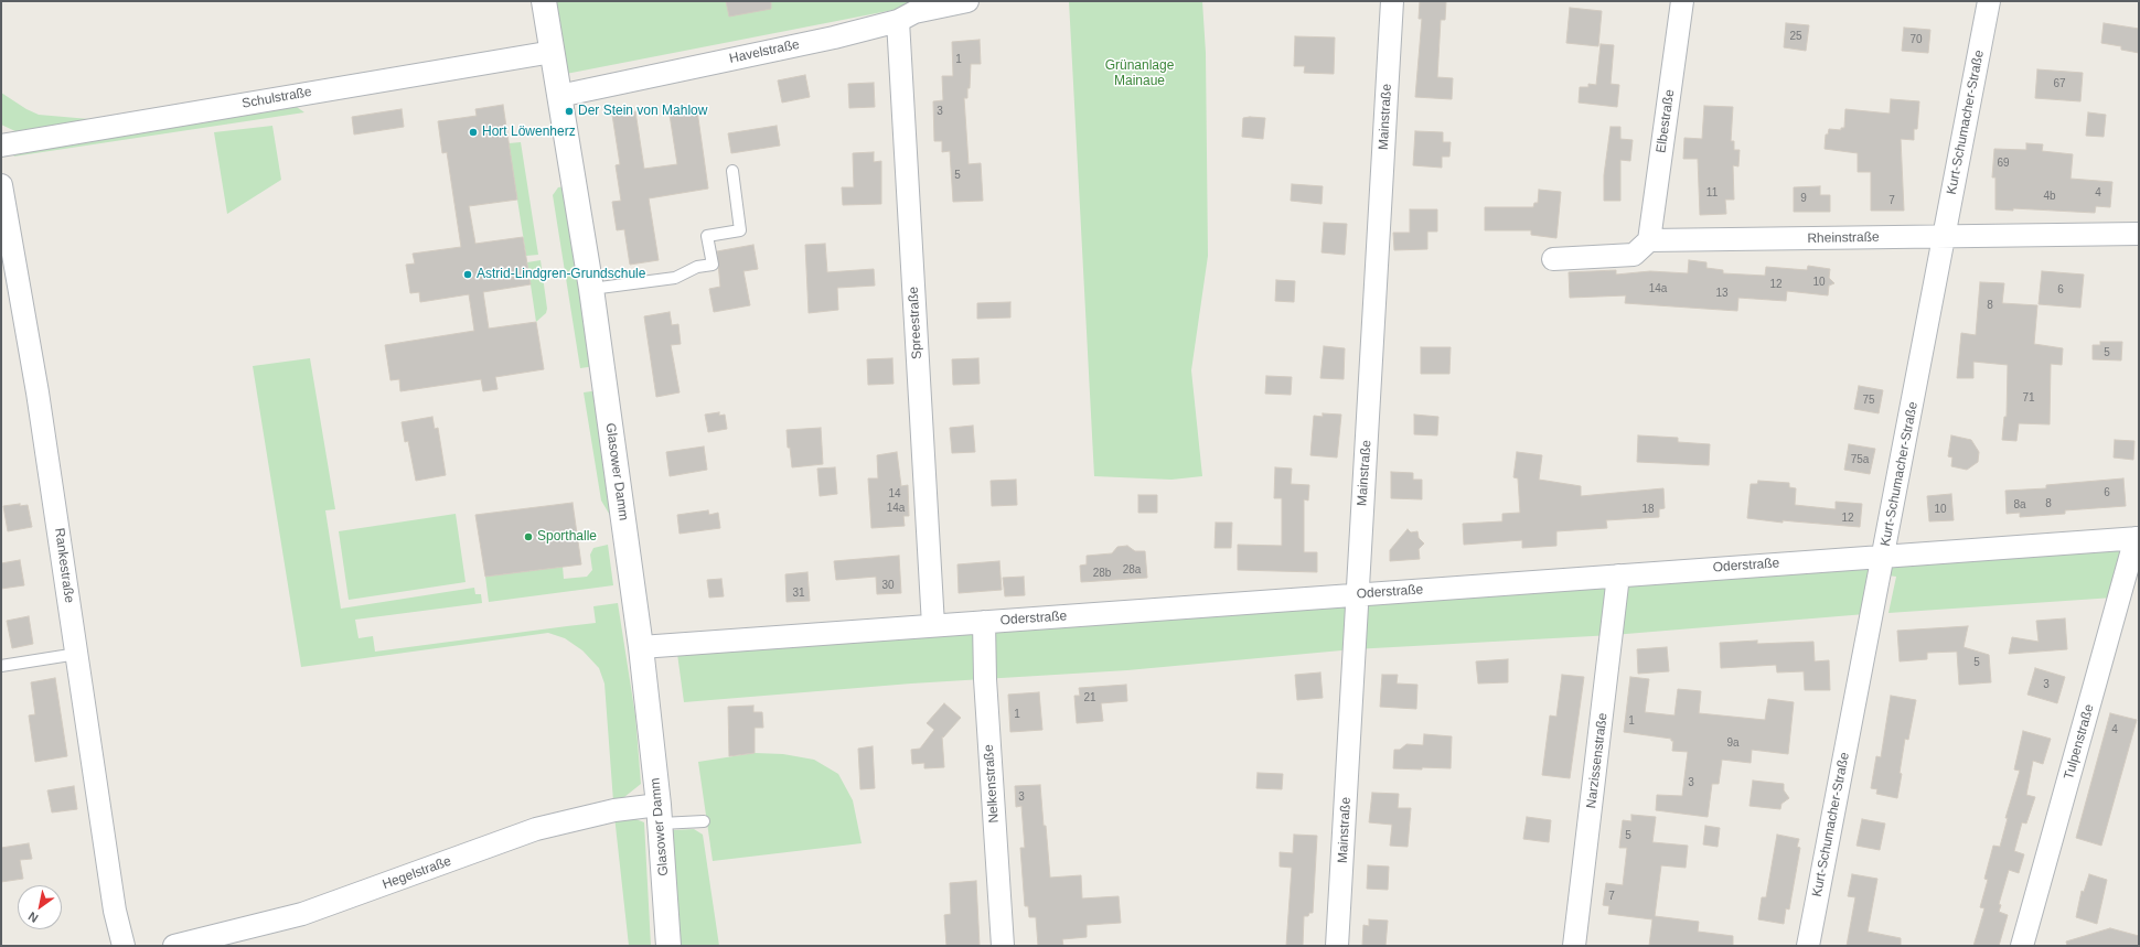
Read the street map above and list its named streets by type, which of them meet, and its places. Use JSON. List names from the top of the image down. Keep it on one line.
{"streets":{"street":["Havelstraße","Schulstraße","Mainstraße","Elbestraße","Kurt-Schumacher-Straße","Rheinstraße","Spreestraße","Glasower Damm","Rankestraße","Oderstraße","Tulpenstraße","Narzissenstraße","Nelkenstraße","Hegelstraße"]},"crossings":[["Havelstraße","Spreestraße"],["Havelstraße","Glasower Damm"],["Schulstraße","Glasower Damm"],["Mainstraße","Oderstraße"],["Elbestraße","Rheinstraße"],["Kurt-Schumacher-Straße","Rheinstraße"],["Kurt-Schumacher-Straße","Oderstraße"],["Spreestraße","Oderstraße"],["Glasower Damm","Oderstraße"],["Glasower Damm","Hegelstraße"],["Oderstraße","Tulpenstraße"],["Oderstraße","Narzissenstraße"],["Oderstraße","Nelkenstraße"]],"parks":["Grünanlage Mainaue"],"places":["Der Stein von Mahlow","Hort Löwenherz","Astrid-Lindgren-Grundschule","Sporthalle"],"house_numbers":["25","70","1","67","3","69","5","11","4","4b","9","7","10","12","14a","6","13","8","5","71","75","75a","6","14","8","8a","14a","18","10","12","28a","28b","30","31","5","3","21","1","1","4","9a","3","3","5","7"],"north":"bottom left"}
